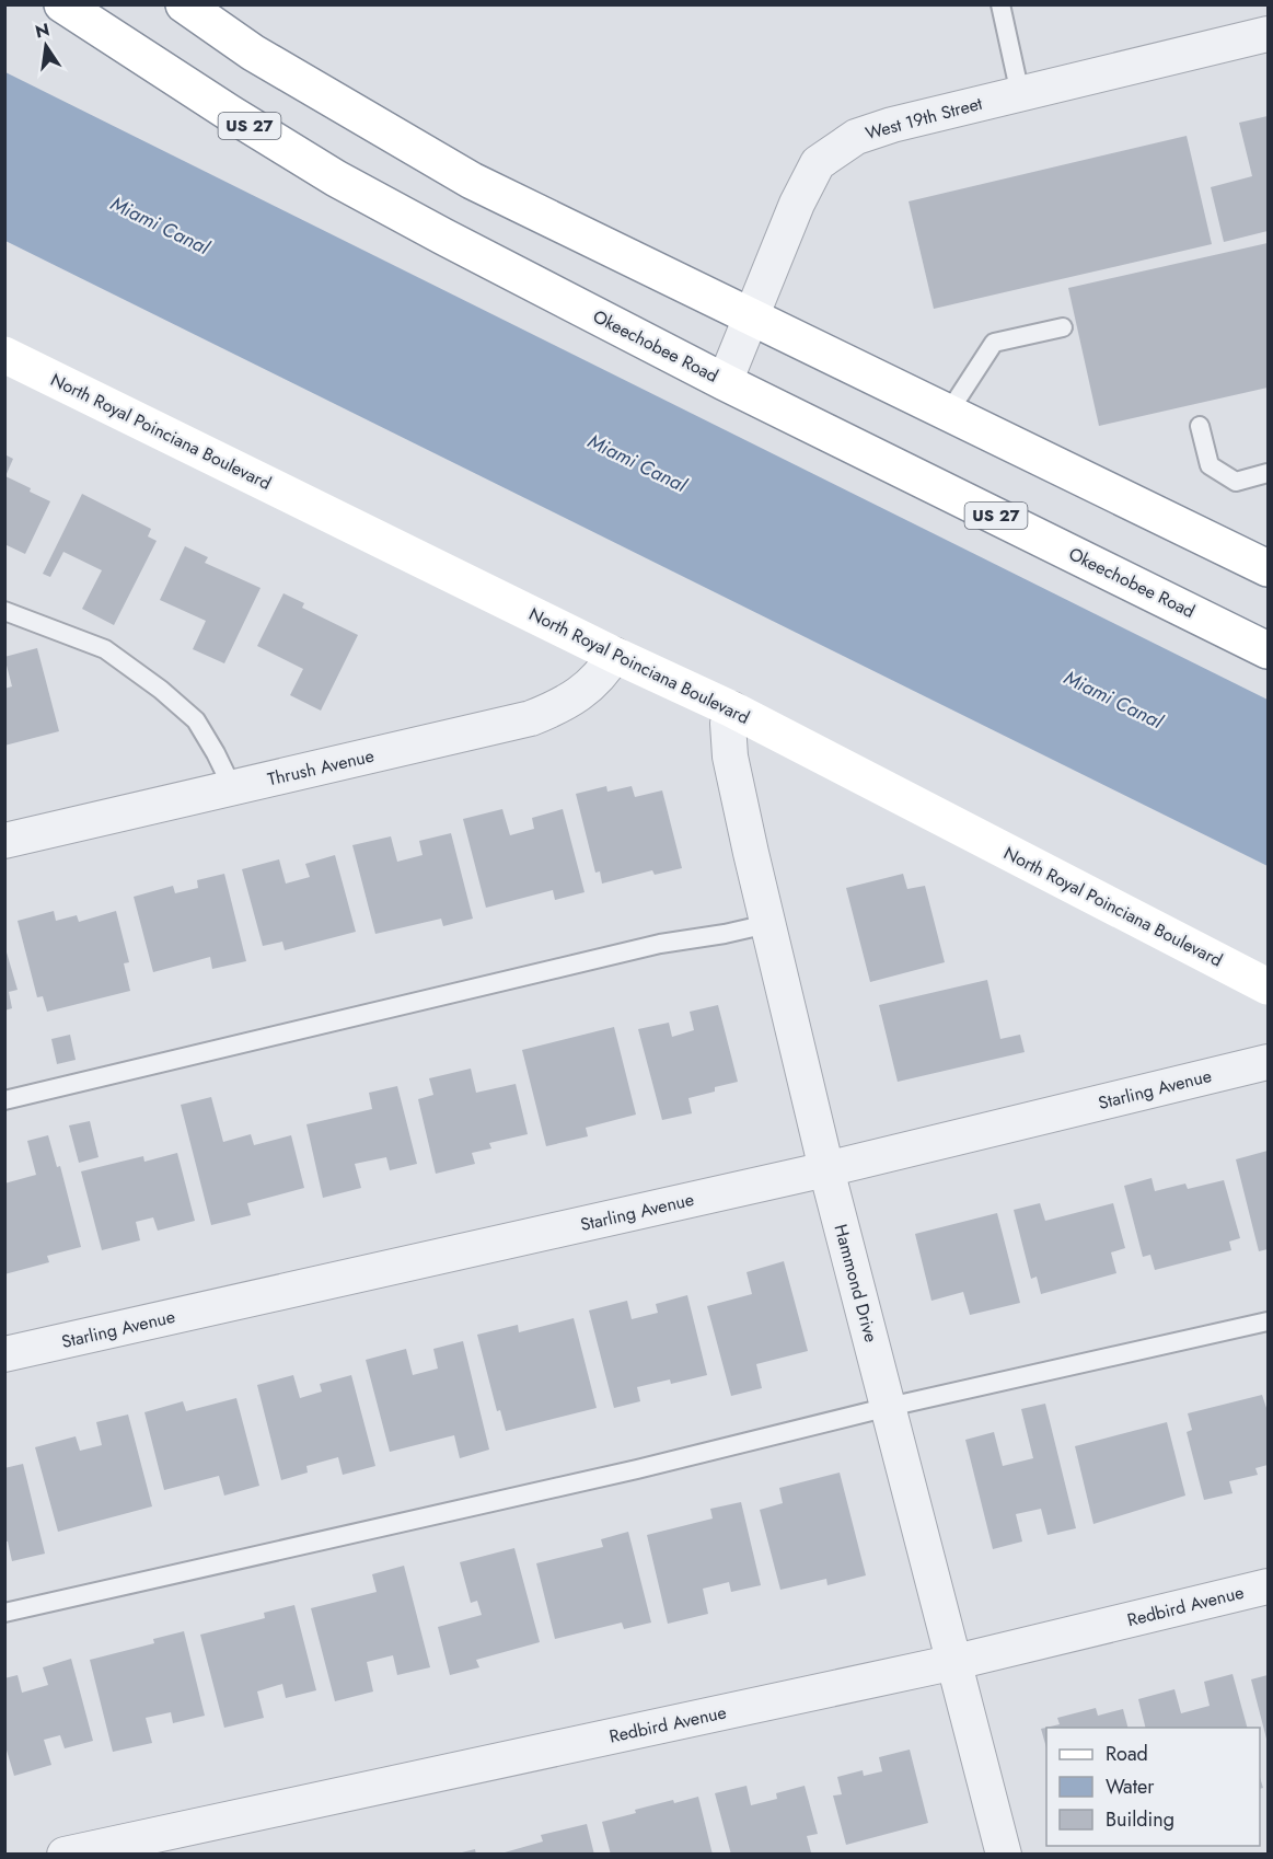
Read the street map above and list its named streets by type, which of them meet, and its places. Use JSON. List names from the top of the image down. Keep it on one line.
{"streets":{"main road":["US 27","Okeechobee Road","North Royal Poinciana Boulevard"],"street":["West 19th Street","Thrush Avenue","Starling Avenue","Hammond Drive","Redbird Avenue"]},"crossings":[["West 19th Street","Okeechobee Road"],["North Royal Poinciana Boulevard","Thrush Avenue"],["North Royal Poinciana Boulevard","Hammond Drive"],["Starling Avenue","Hammond Drive"],["Hammond Drive","Redbird Avenue"]],"water":["Miami Canal"],"legend":["Road","Water","Building"],"north":"top"}
